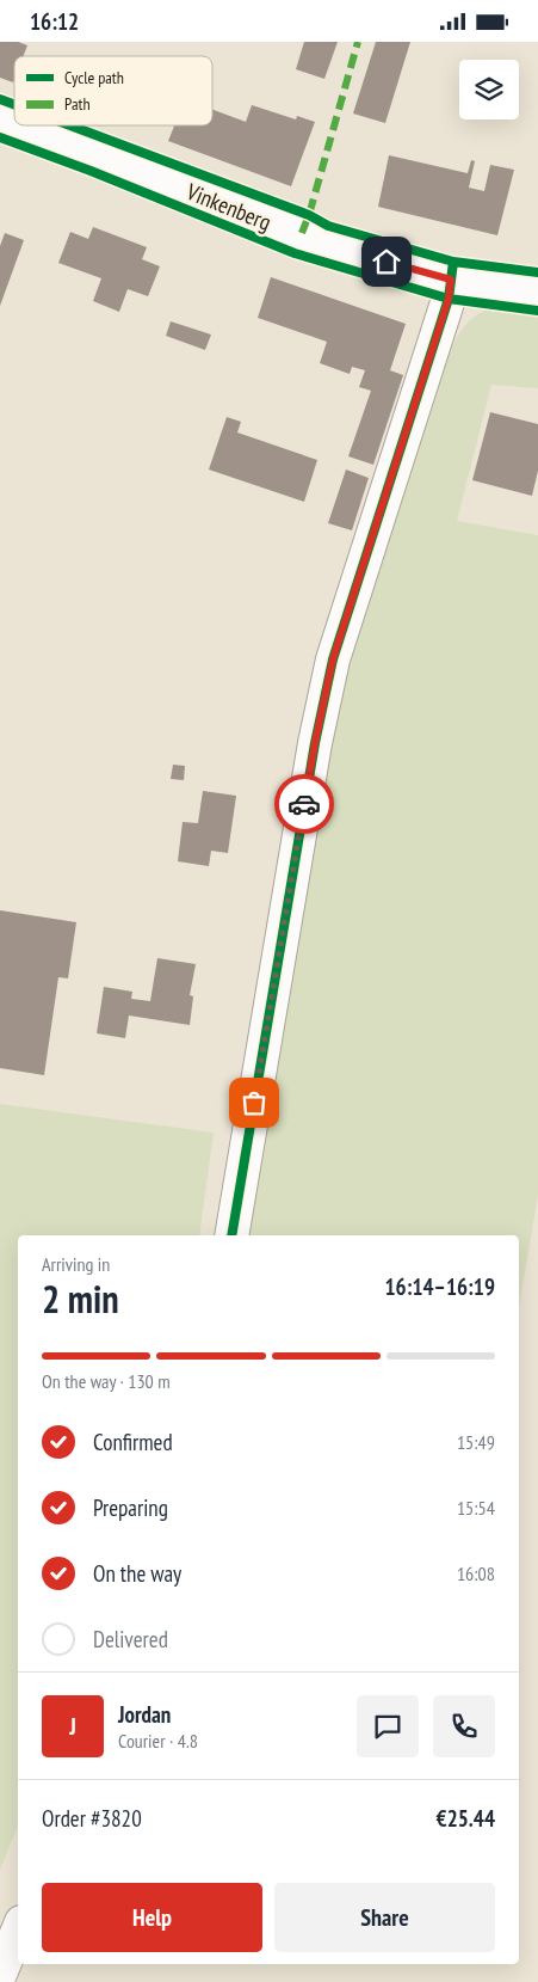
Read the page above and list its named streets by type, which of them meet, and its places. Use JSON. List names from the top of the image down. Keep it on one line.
{"streets":{"street":["Vinkenberg"]},"legend":["Cycle path","Path"],"page":{"status":"16:12","heading":["2 min","Arriving in","16:14–16:19"],"panel":["Jordan","Courier · 4.8","Order #3820","€25.44"],"bar":"On the way · 130 m","list":[["Confirmed","15:49"],["Preparing","15:54"],["On the way","16:08"],"Delivered"],"round":"J","buttons":["Help","Share"]}}
